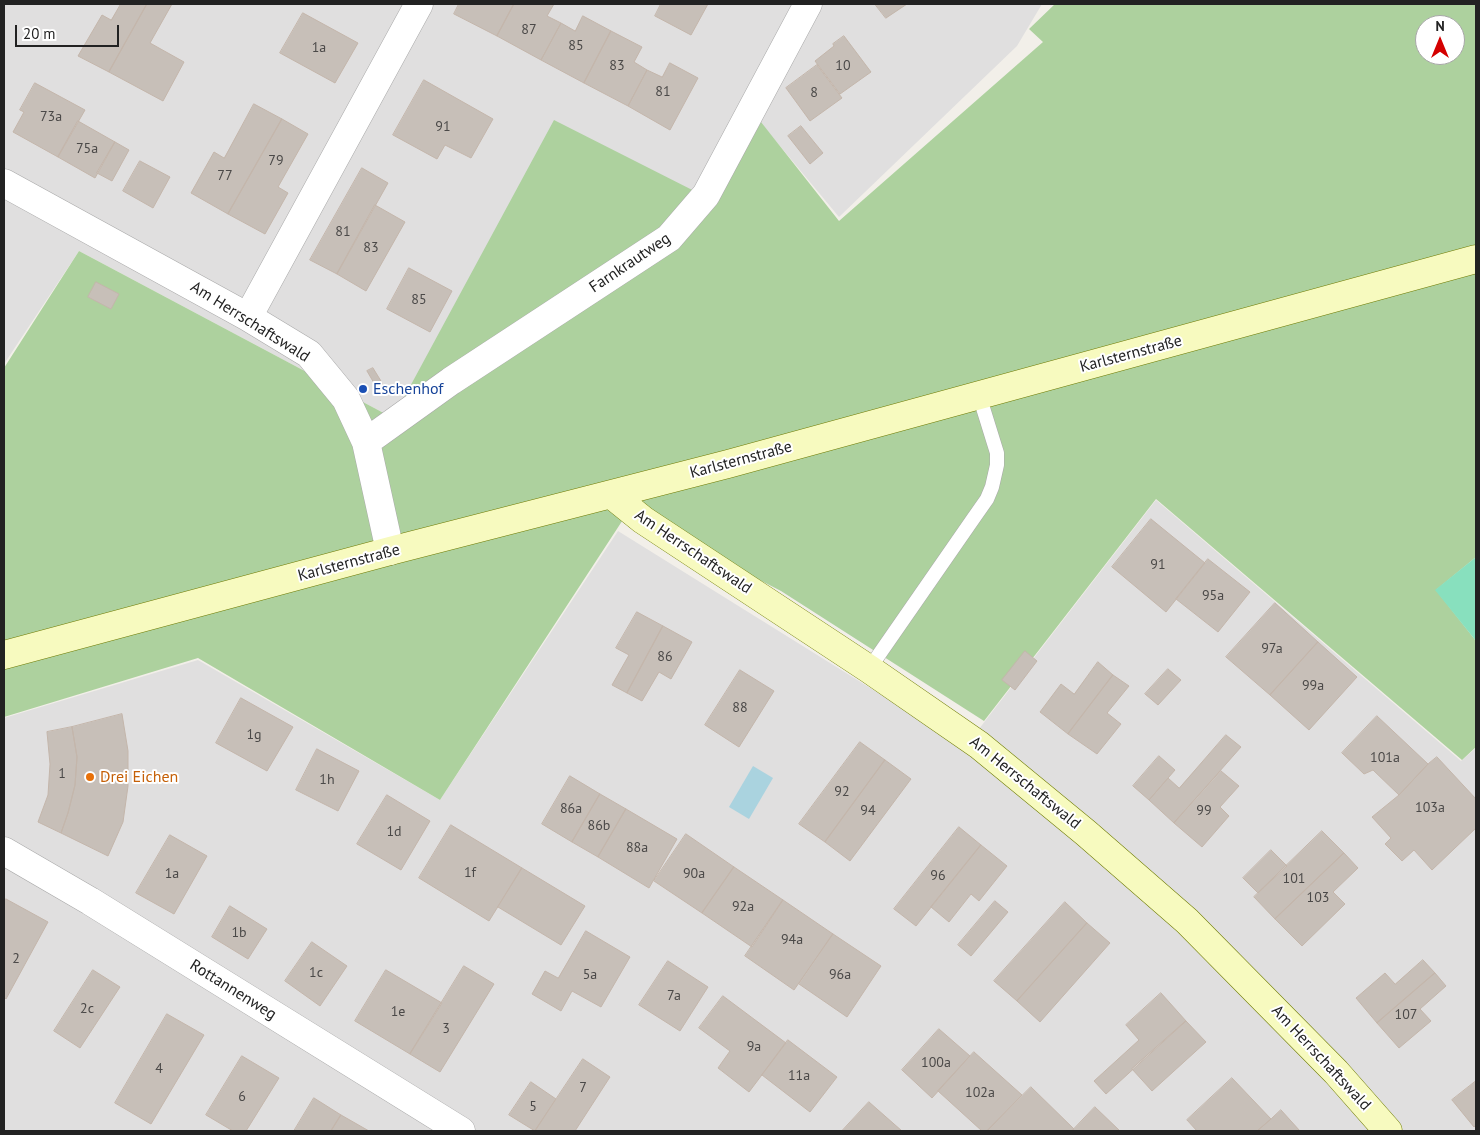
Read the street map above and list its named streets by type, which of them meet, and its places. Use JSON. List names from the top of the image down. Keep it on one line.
{"streets":{"street":["Farnkrautweg","Am Herrschaftswald","Karlsternstraße","Rottannenweg"]},"crossings":[["Farnkrautweg","Am Herrschaftswald"],["Am Herrschaftswald","Karlsternstraße"]],"places":["Eschenhof","Drei Eichen"],"house_numbers":["87","85","1a","83","10","81","8","73a","91","75a","79","77","81","83","85","91","95a","97a","86","99a","88","1g","101a","1","1h","92","103a","86a","94","99","86b","1d","88a","1f","1a","90a","96","101","103","92a","1b","94a","2","1c","5a","96a","7a","2c","1e","107","3","9a","100a","4","11a","7","102a","6","5"],"scale_bar":"20 m","north":"top"}
